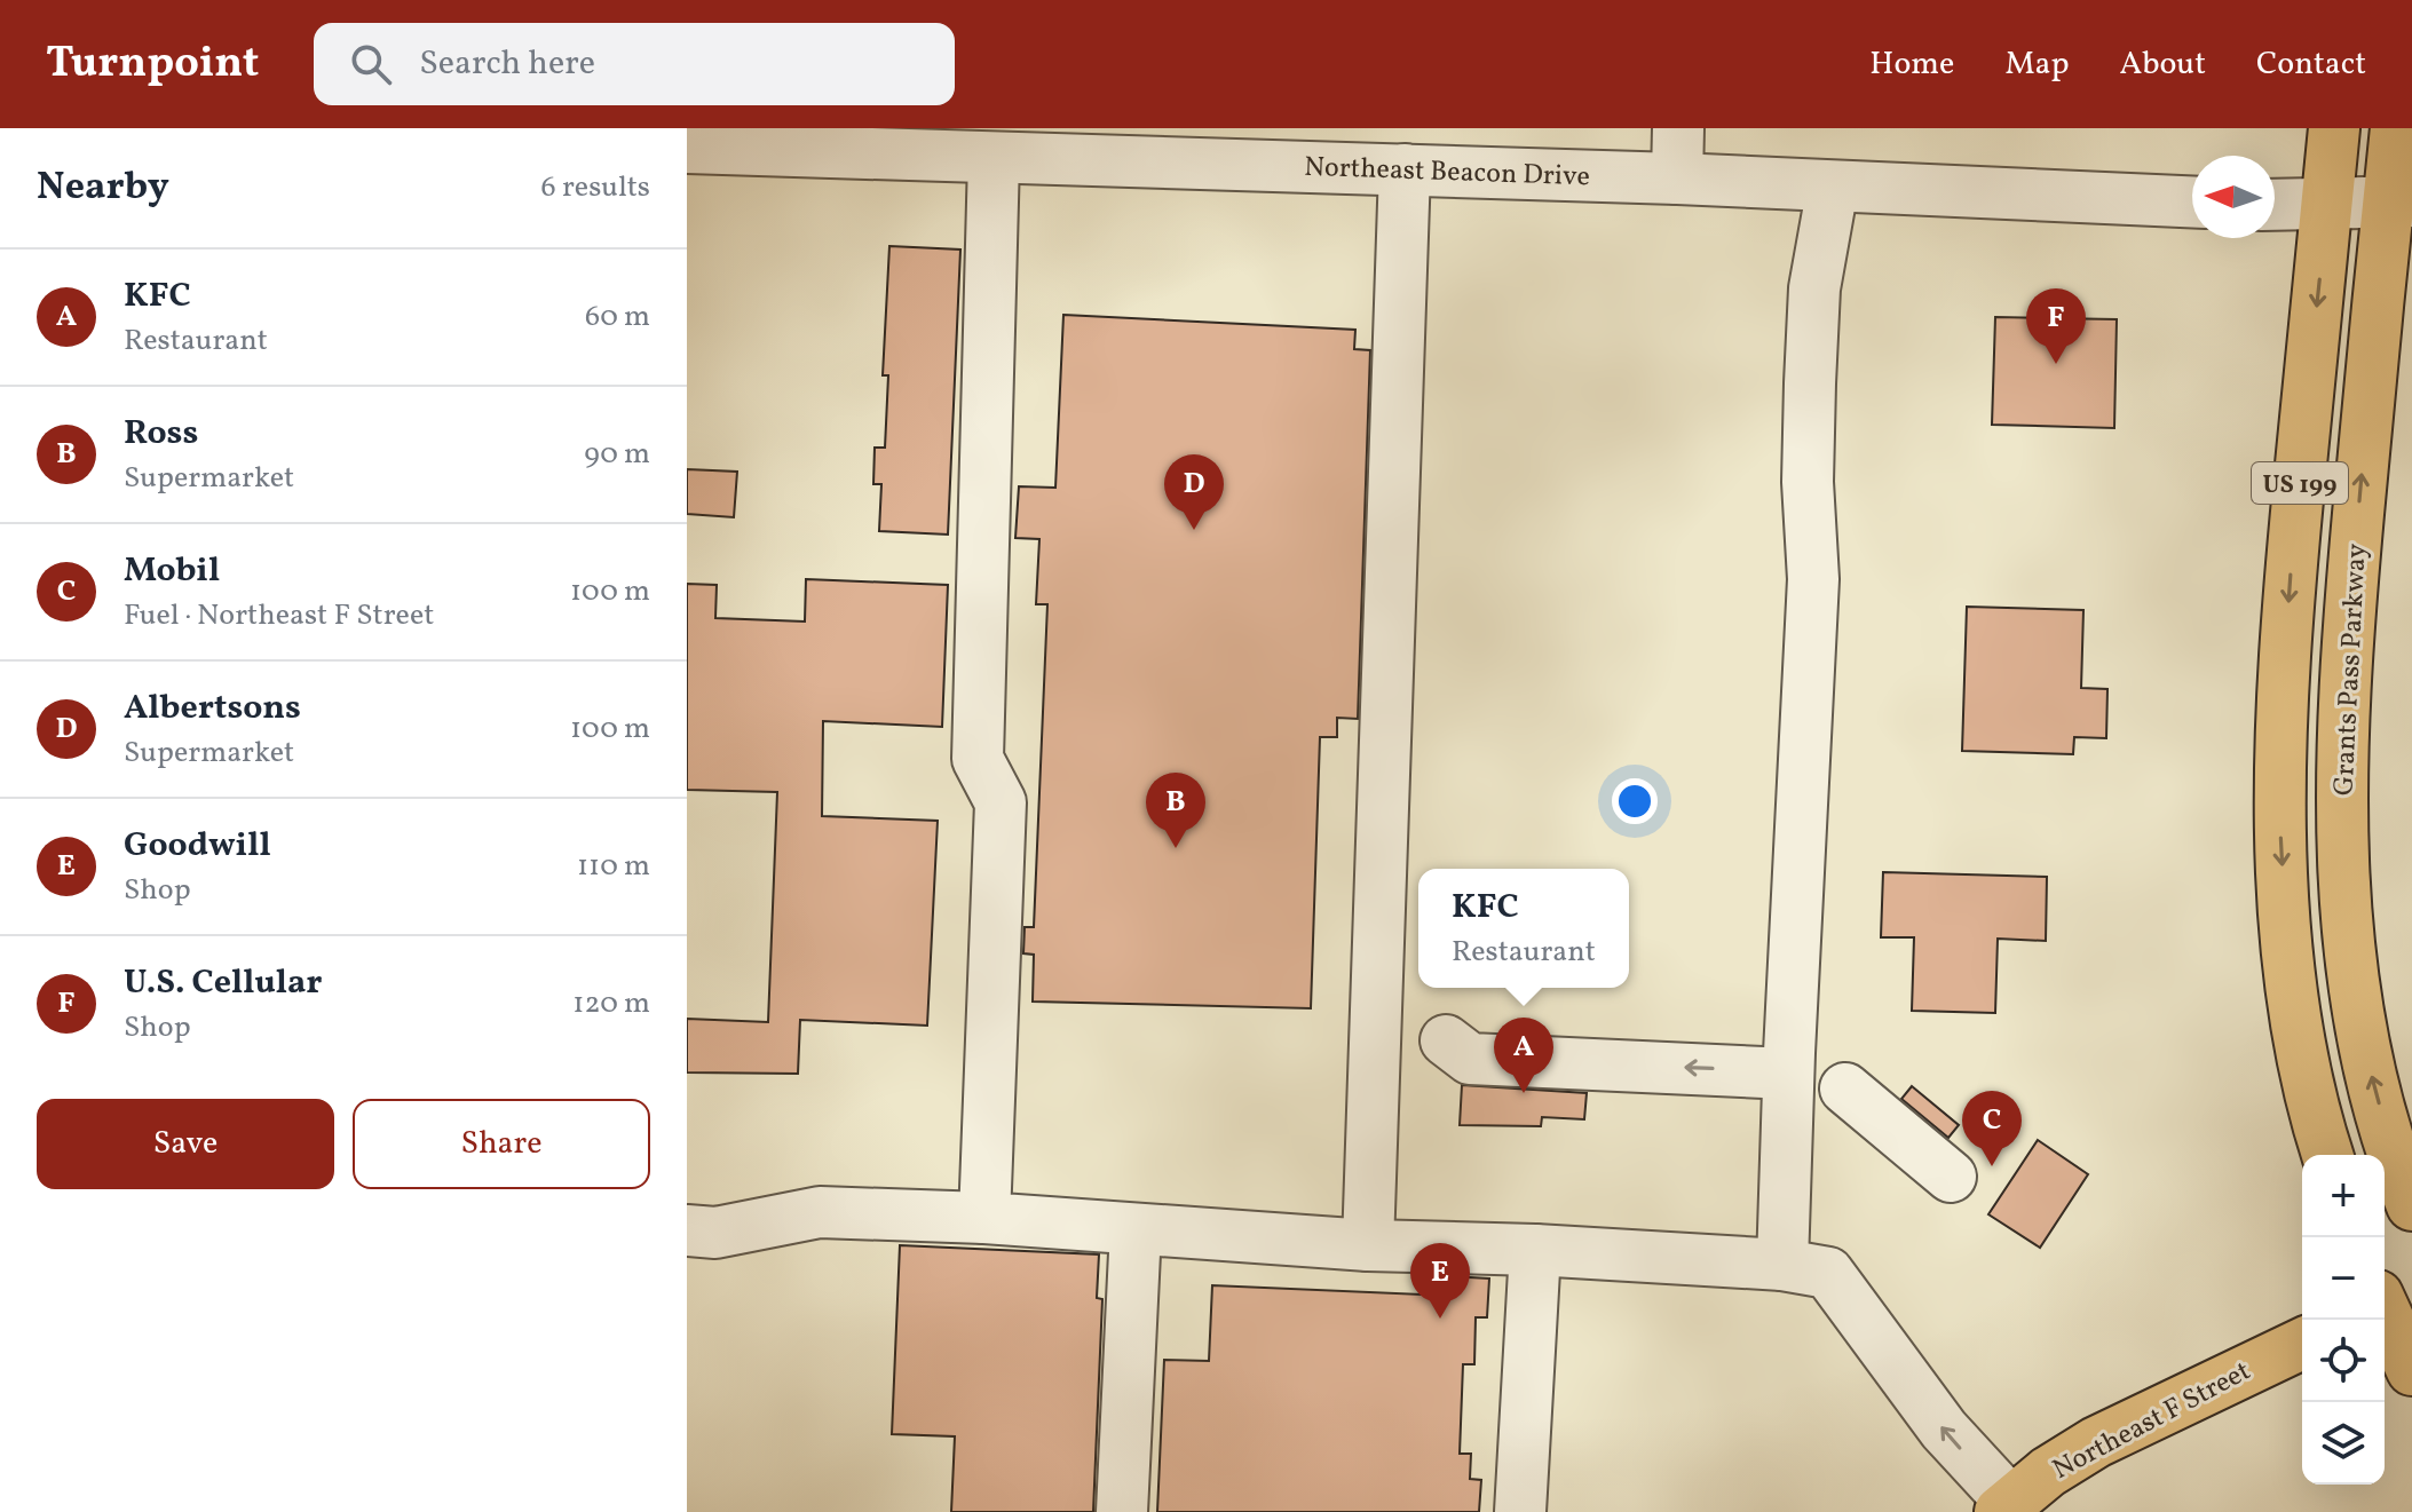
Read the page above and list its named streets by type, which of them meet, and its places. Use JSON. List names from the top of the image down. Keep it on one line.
{"streets":{"main road":["US 199","Grants Pass Parkway","Northeast F Street"],"street":["Northeast Beacon Drive"]},"north":"left","page":{"header":"Turnpoint","search":"Search here","nav":["Home","Map","About","Contact"],"heading":["Nearby","6 results"],"list":[{"mark":"A","name":"KFC","note":"Restaurant","value":"60 m"},{"mark":"B","name":"Ross","note":"Supermarket","value":"90 m"},{"mark":"C","name":"Mobil","note":"Fuel · Northeast F Street","value":"100 m"},{"mark":"D","name":"Albertsons","note":"Supermarket","value":"100 m"},{"mark":"E","name":"Goodwill","note":"Shop","value":"110 m"},{"mark":"F","name":"U.S. Cellular","note":"Shop","value":"120 m"}],"pins":["F","D","B","A","C","E"],"popup":["KFC","Restaurant"],"buttons":["Save","Share"],"map_buttons":["+","−"]}}
